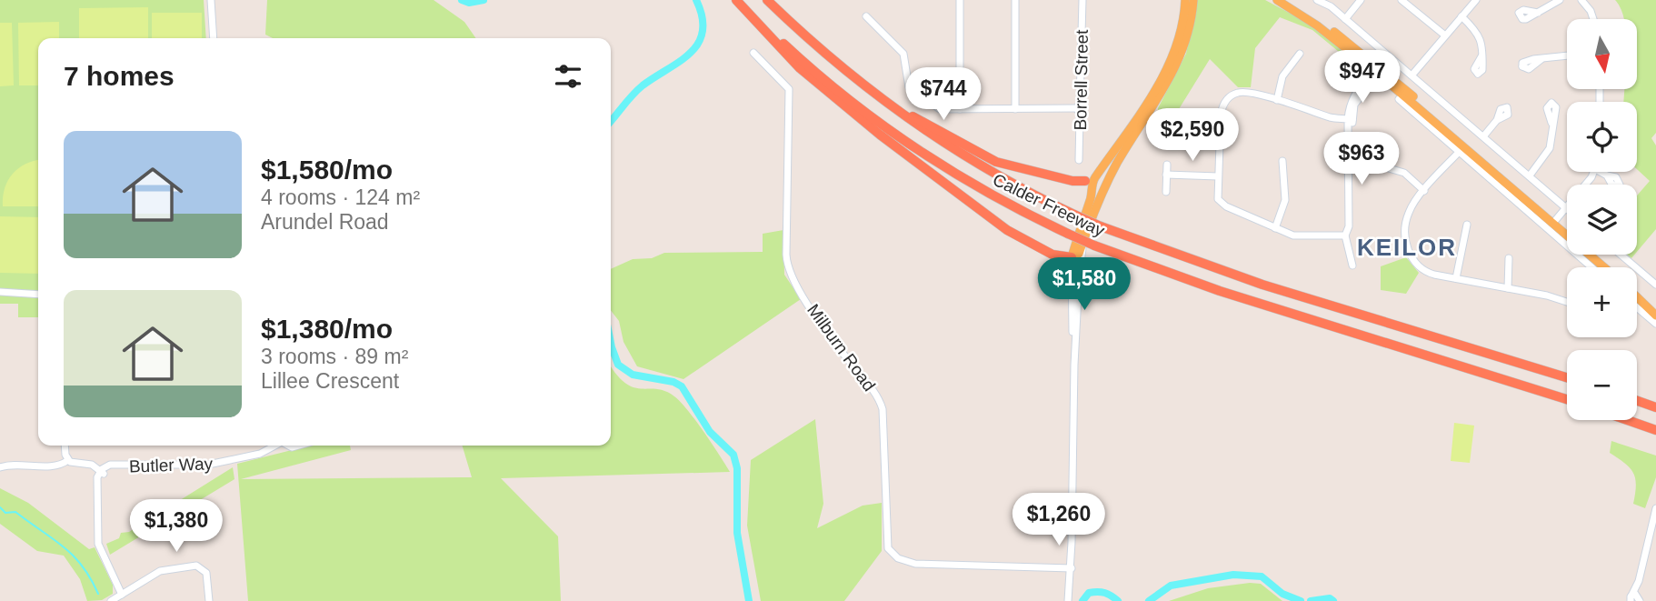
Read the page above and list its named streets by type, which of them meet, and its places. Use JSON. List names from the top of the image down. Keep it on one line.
{"streets":{"highway":["Calder Freeway"],"street":["Borrell Street","Milburn Road","Butler Way"]},"districts":["KEILOR"],"north":"bottom","page":{"map_buttons":["+","−"],"heading":"7 homes","price":["$947","$744","$2,590","$963","$1,580","$1,260","$1,380"],"list":[{"name":"$1,580/mo","note":"4 rooms · 124 m² · Arundel Road"},{"name":"$1,380/mo","note":"3 rooms · 89 m² · Lillee Crescent"}]}}
